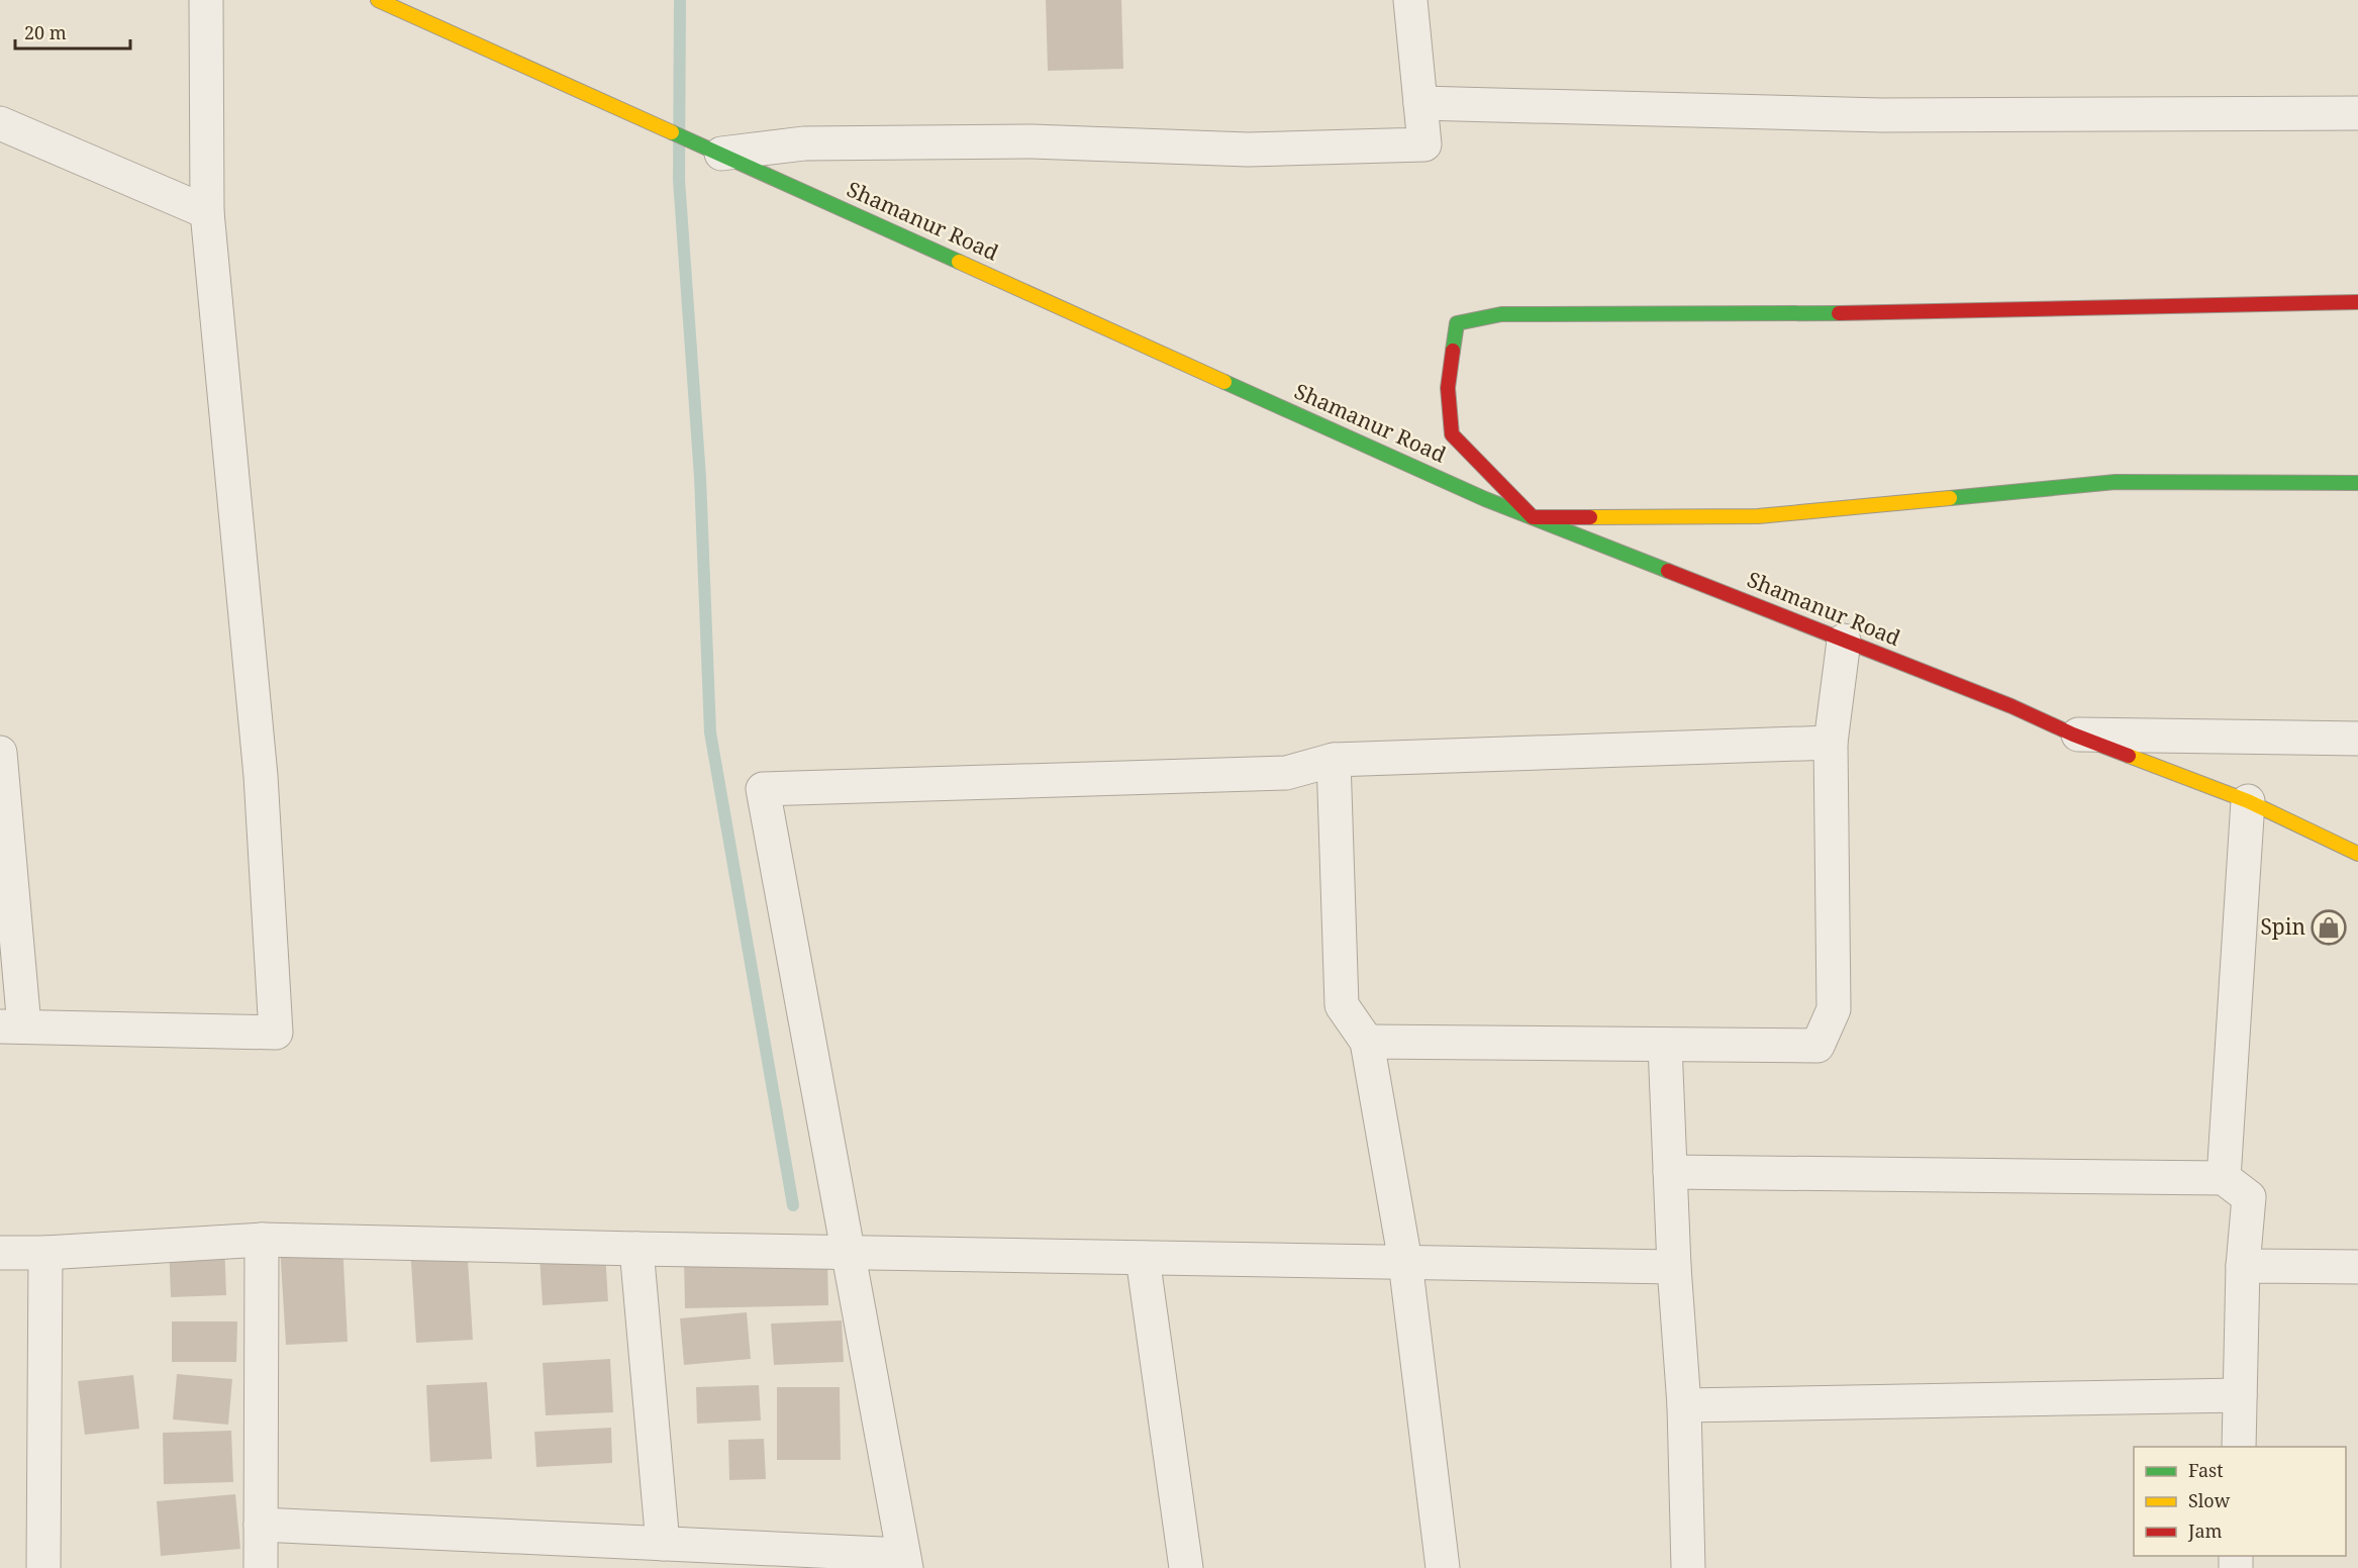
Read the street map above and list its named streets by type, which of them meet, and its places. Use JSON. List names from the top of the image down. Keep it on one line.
{"streets":{"main road":["Shamanur Road"]},"places":{"shop":["Spin"]},"legend":["Fast","Slow","Jam"],"scale_bar":"20 m"}
